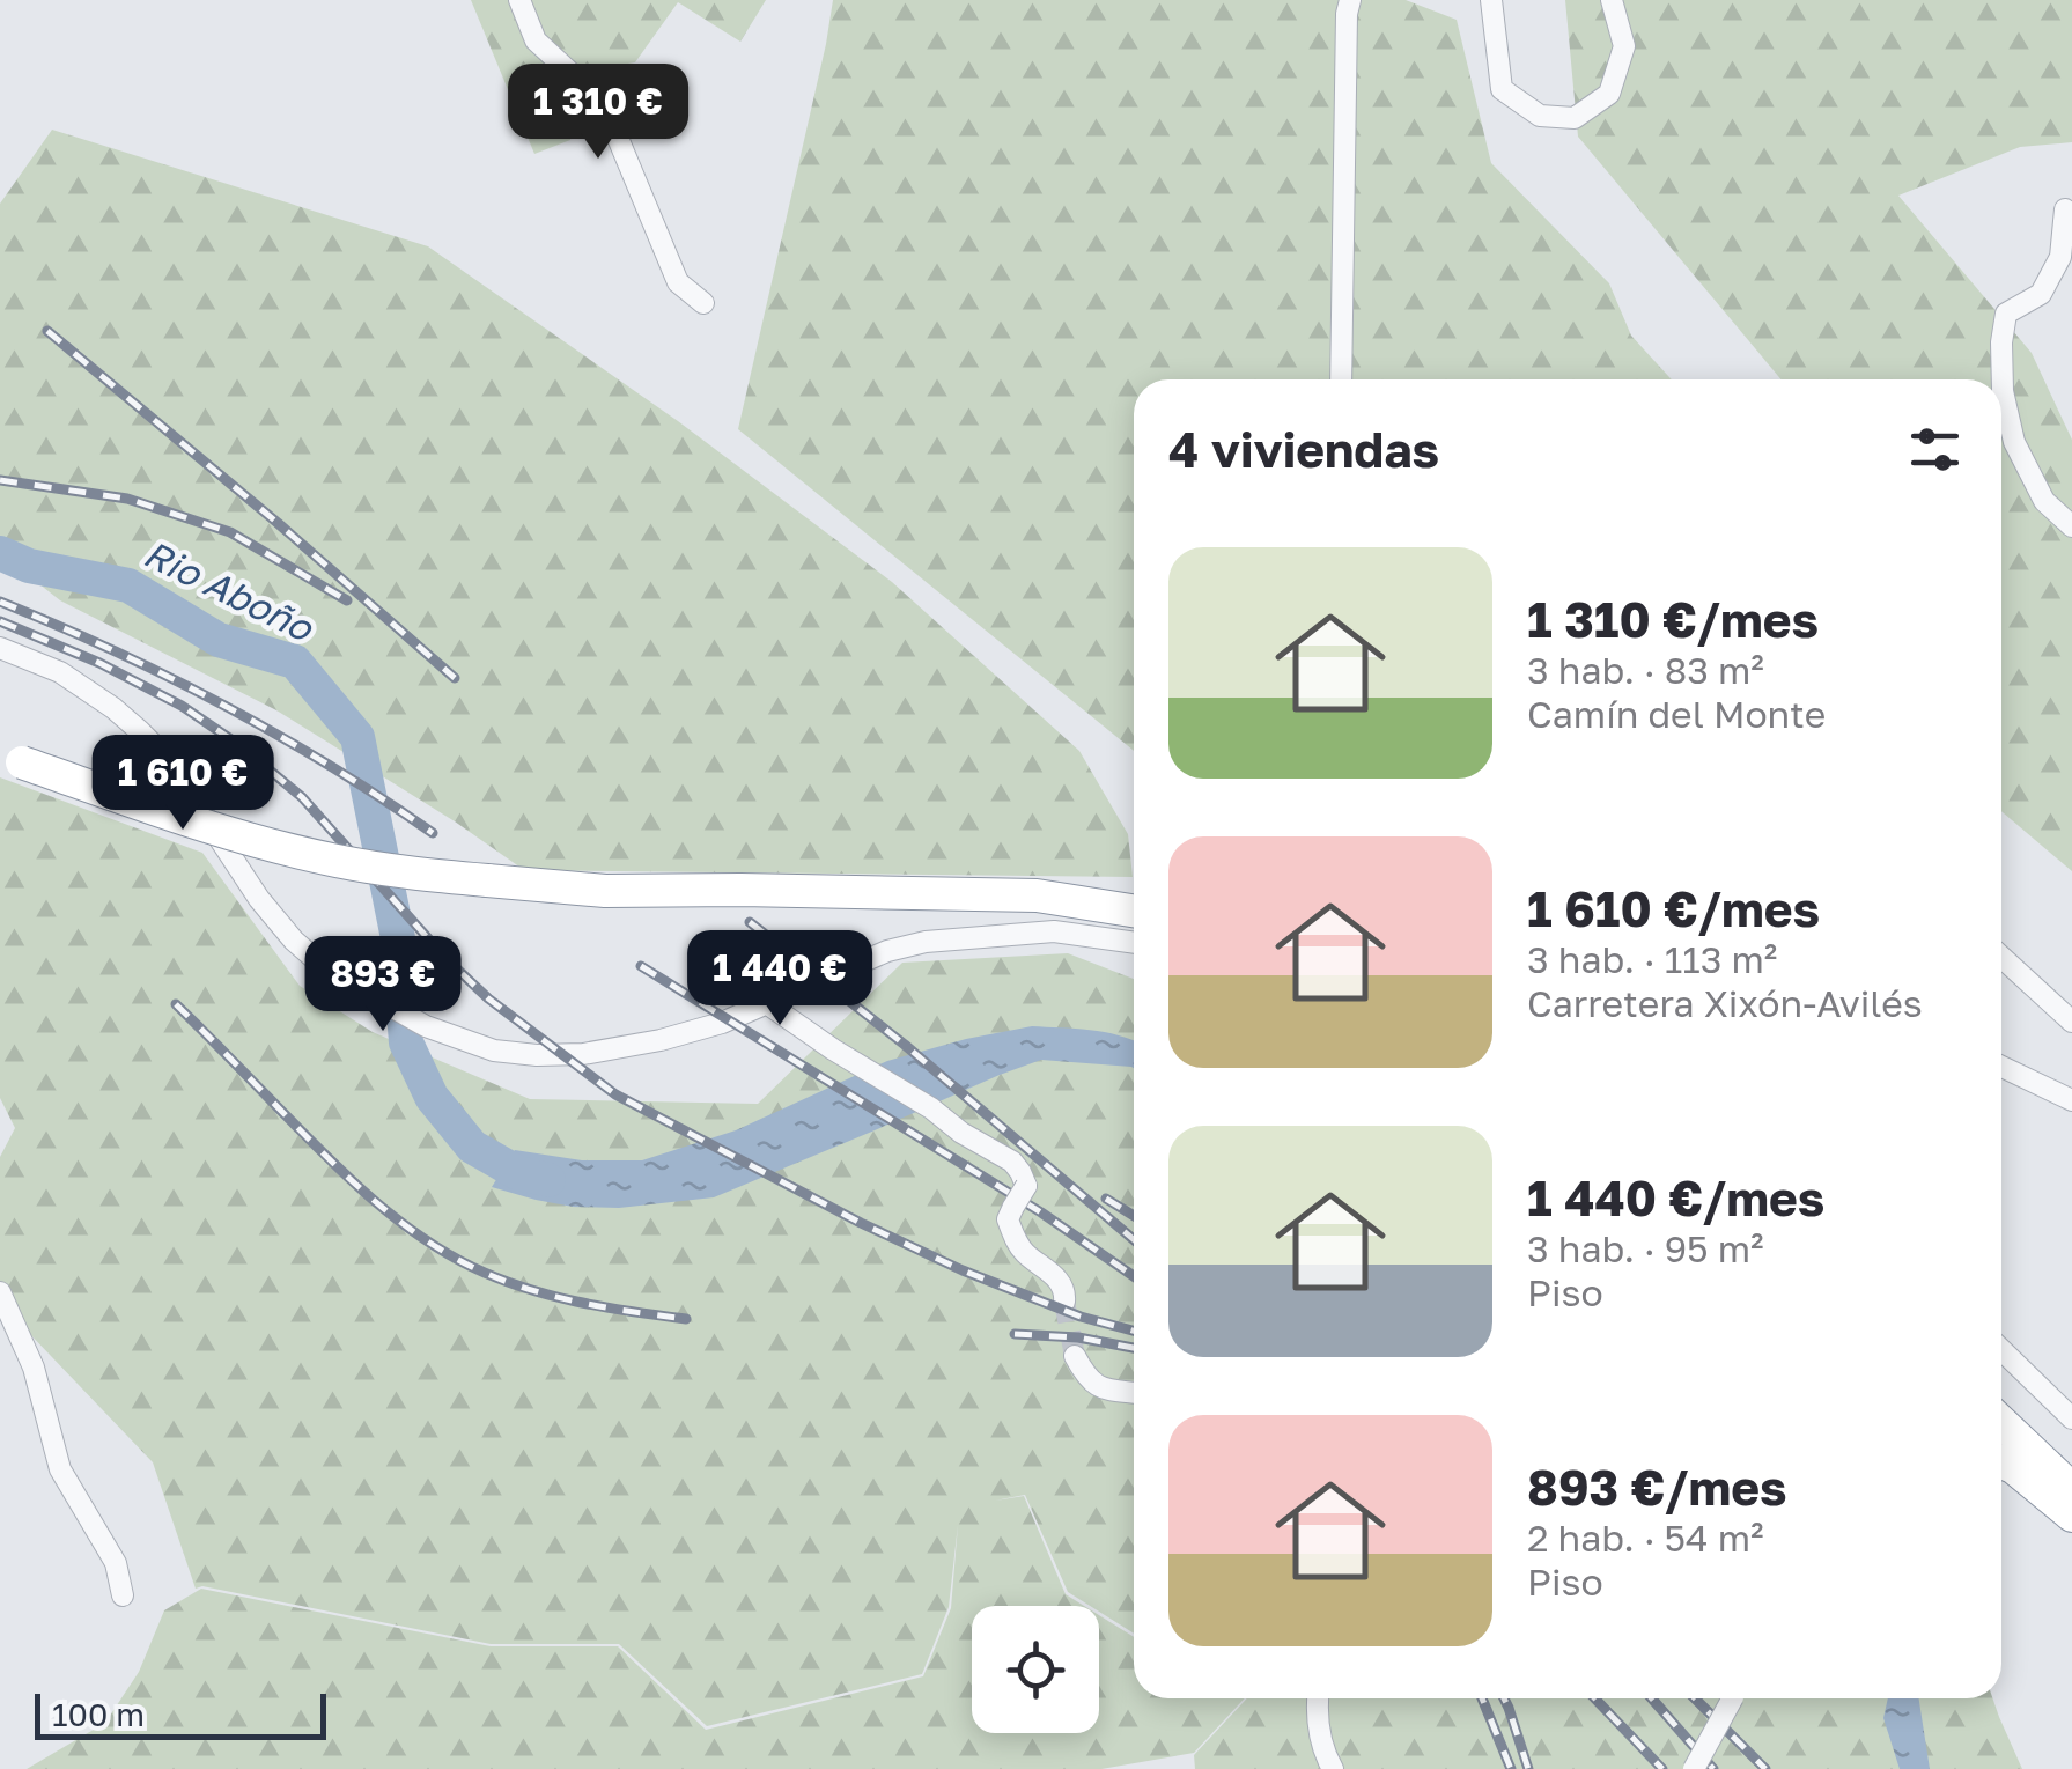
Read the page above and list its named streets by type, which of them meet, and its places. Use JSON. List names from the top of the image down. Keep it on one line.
{"water":["Rio Aboño"],"scale_bar":"100 m","page":{"price":["1 310 €","1 610 €","1 440 €","893 €"],"heading":"4 viviendas","list":[{"name":"1 310 €/mes","note":"3 hab. · 83 m² · Camín del Monte"},{"name":"1 610 €/mes","note":"3 hab. · 113 m² · Carretera Xixón-Avilés"},{"name":"1 440 €/mes","note":"3 hab. · 95 m² · Piso"},{"name":"893 €/mes","note":"2 hab. · 54 m² · Piso"}],"scale":"100 m"}}
